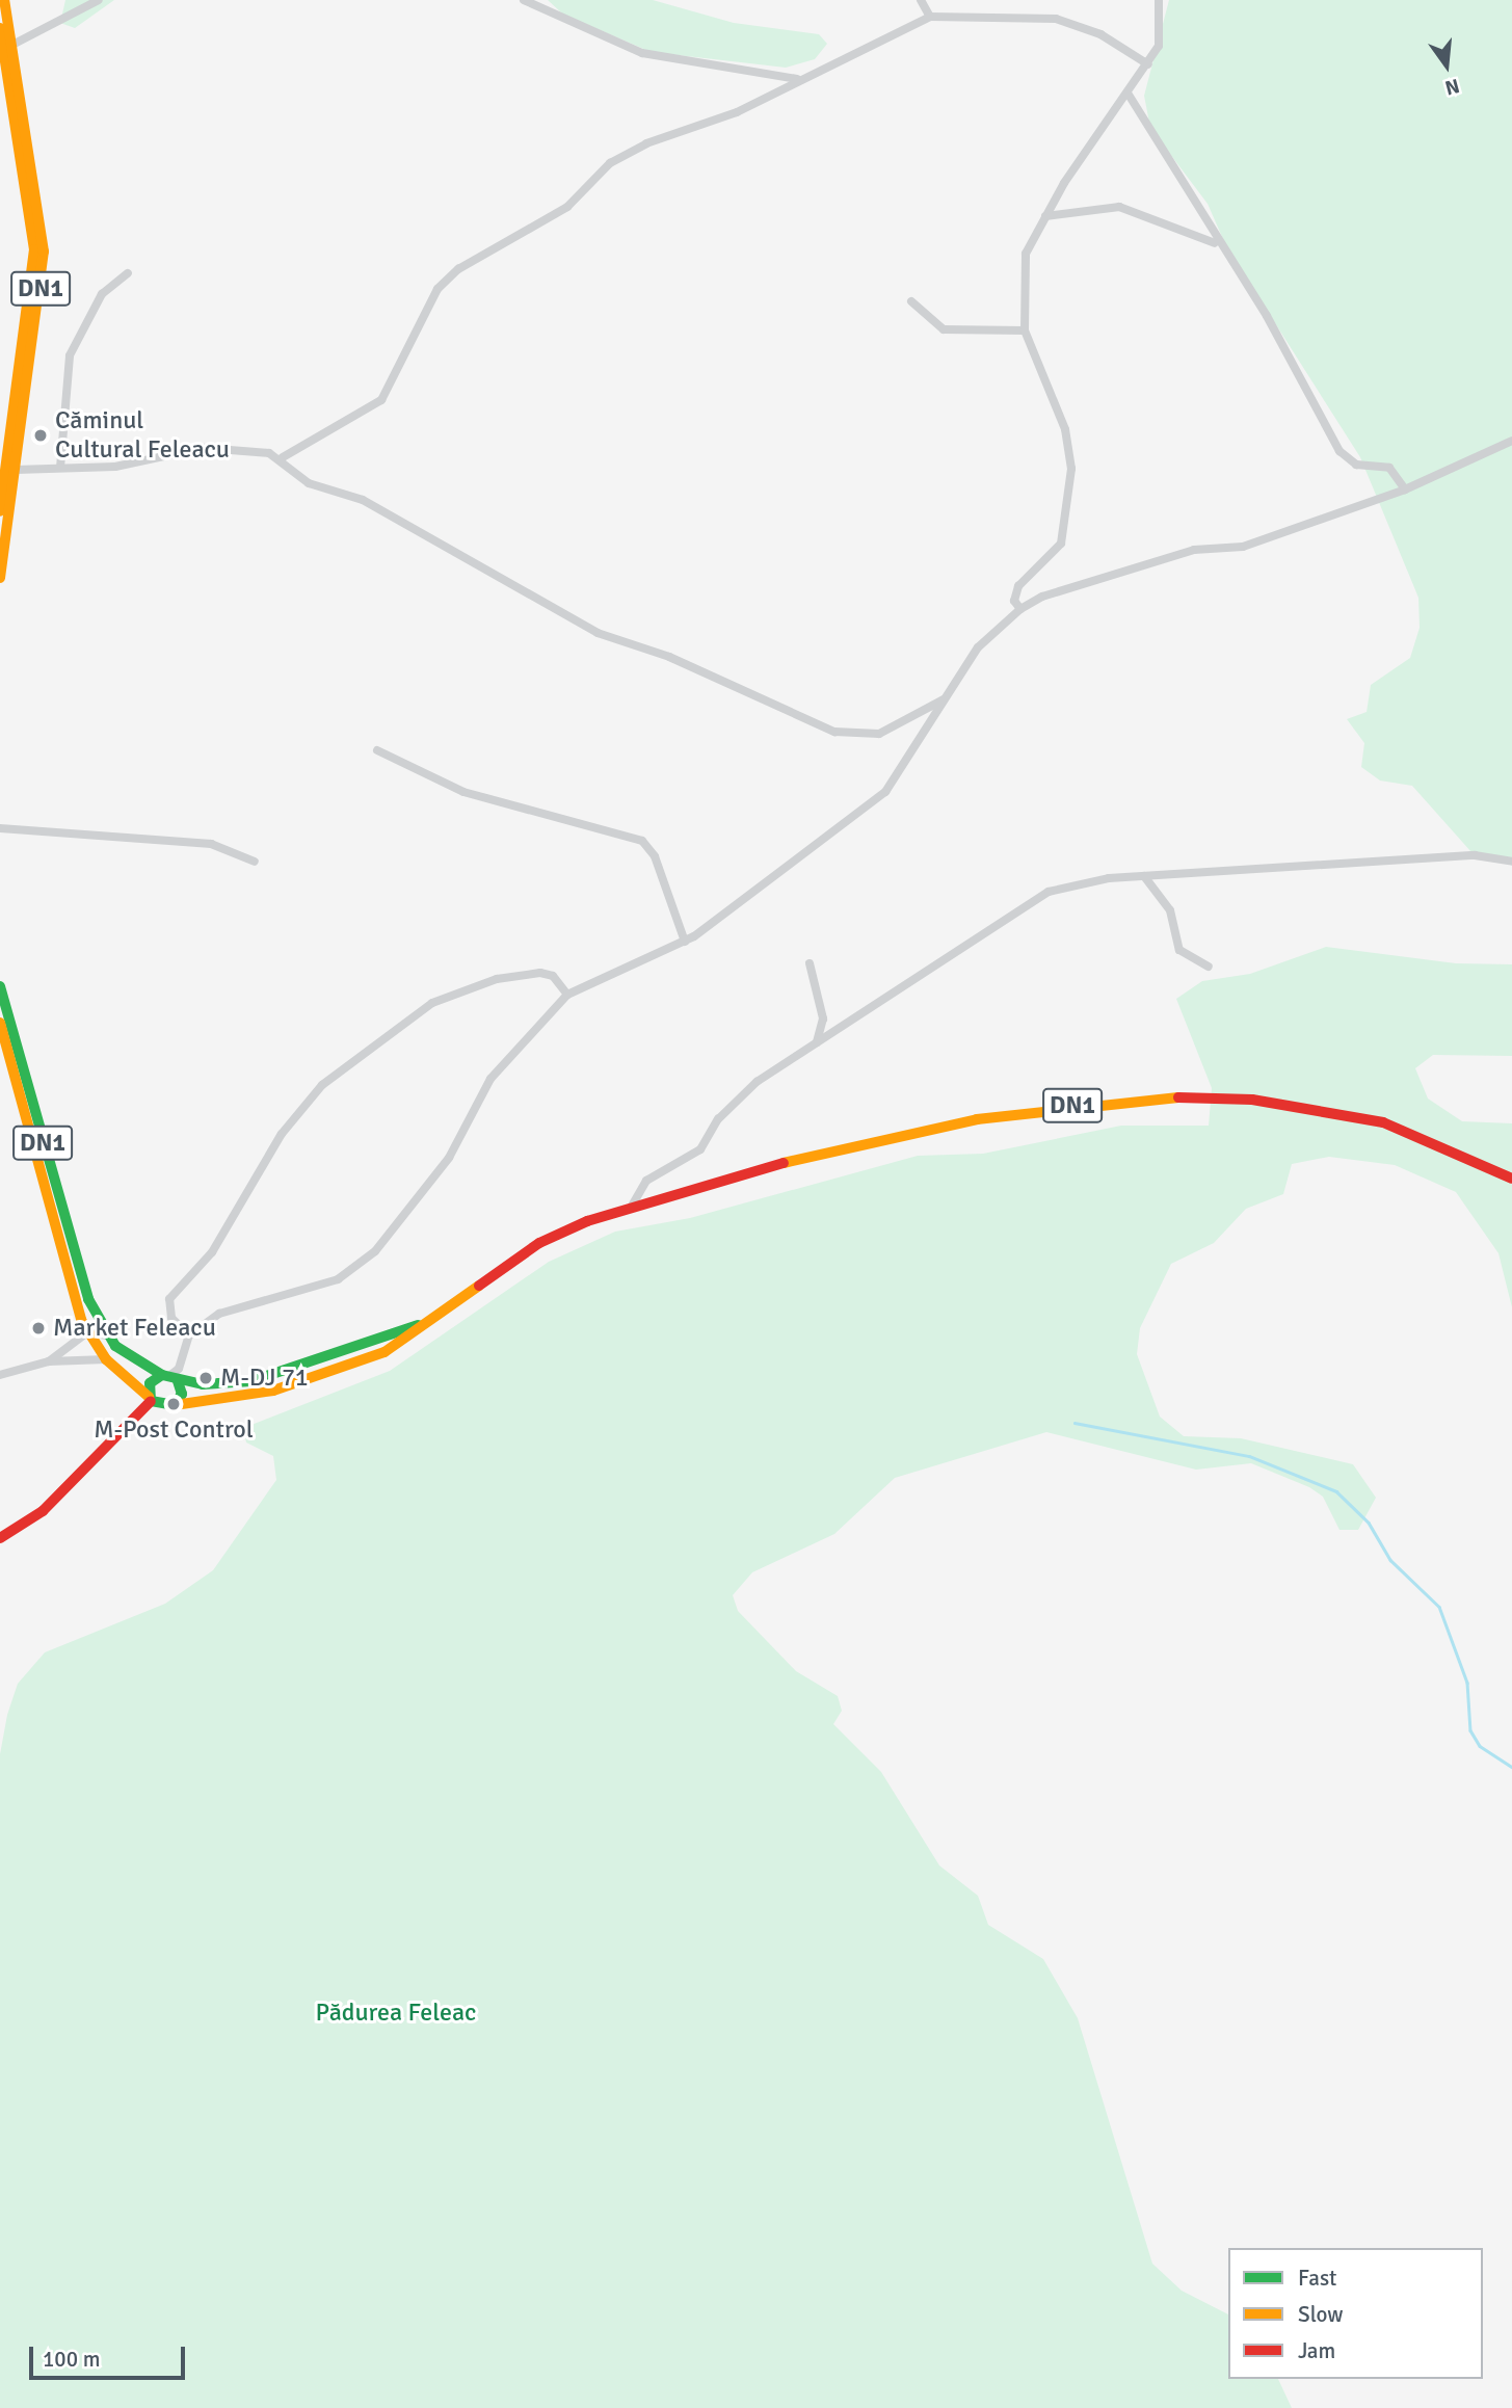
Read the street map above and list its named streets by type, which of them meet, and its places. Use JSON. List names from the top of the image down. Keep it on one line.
{"streets":{"main road":["DN1"]},"parks":["Pădurea Feleac"],"places":["Căminul Cultural Feleacu","Market Feleacu","M-DJ 71","M-Post Control"],"legend":["Fast","Slow","Jam"],"scale_bar":"100 m","north":"bottom"}
